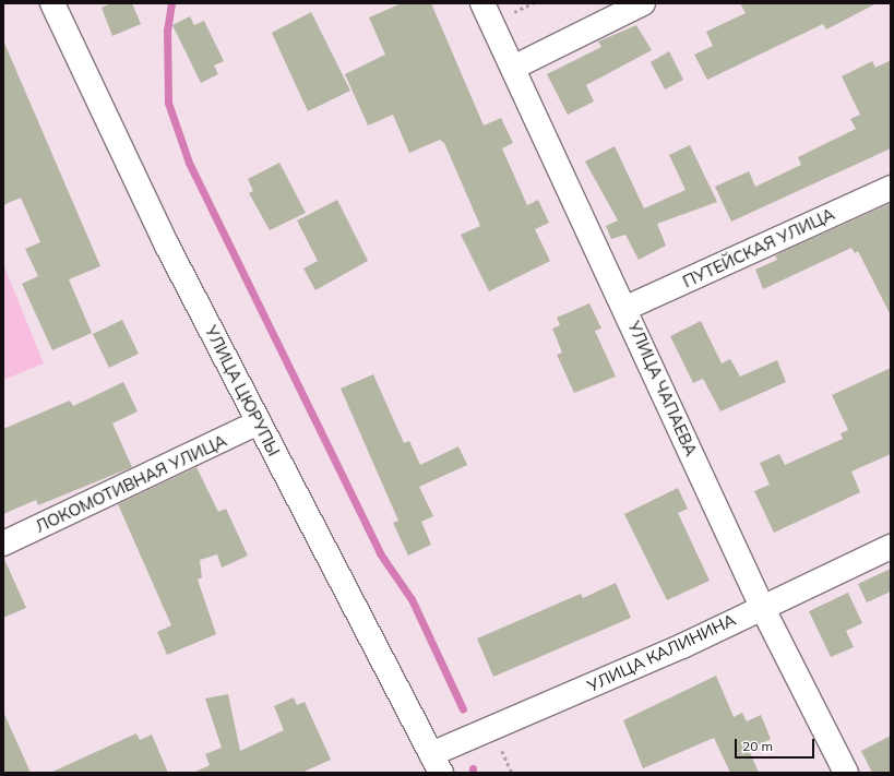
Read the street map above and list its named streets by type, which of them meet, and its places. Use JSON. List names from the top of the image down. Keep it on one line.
{"streets":{"street":["ПУТЕЙСКАЯ УЛИЦА","УЛИЦА ЧАПАЕВА","УЛИЦА ЦЮРУПЫ","ЛОКОМОТИВНАЯ УЛИЦА","УЛИЦА КАЛИНИНА"]},"crossings":[["ПУТЕЙСКАЯ УЛИЦА","УЛИЦА ЧАПАЕВА"],["УЛИЦА ЧАПАЕВА","УЛИЦА КАЛИНИНА"],["УЛИЦА ЦЮРУПЫ","ЛОКОМОТИВНАЯ УЛИЦА"],["УЛИЦА ЦЮРУПЫ","УЛИЦА КАЛИНИНА"]],"scale_bar":"20 m"}
